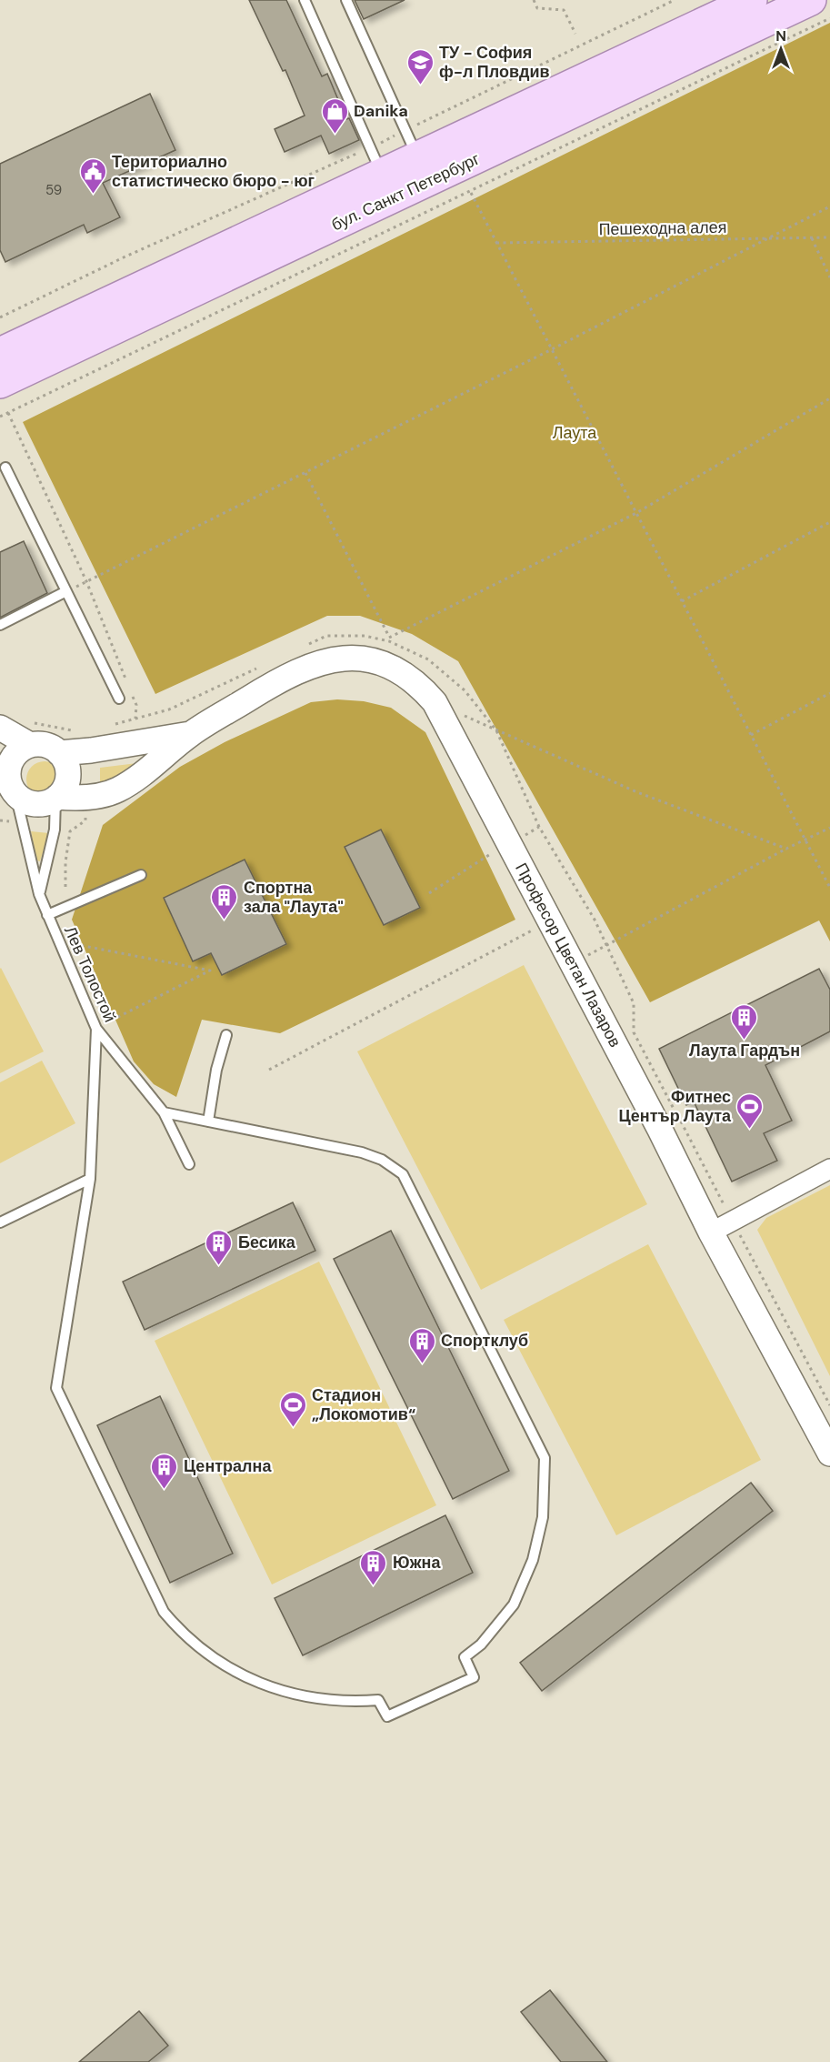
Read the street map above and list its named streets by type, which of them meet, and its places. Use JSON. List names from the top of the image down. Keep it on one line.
{"streets":{"main road":["бул. Санкт Петербург"],"street":["Професор Цветан Лазаров"],"lane":["Лев Толостой"],"path":["Пешеходна алея"]},"crossings":[["Професор Цветан Лазаров","Лев Толостой"]],"parks":["Лаута"],"places":{"school or university":["ТУ - София ф-л Пловдив"],"shop":["Danika"],"public building":["Териториално статистическо бюро - юг"],"building":["Спортна зала \"Лаута\"","Лаута Гардън","Бесика","Спортклуб","Централна","Южна"],"sports":["Фитнес Център Лаута","Стадион „Локомотив“"]},"house_numbers":["59"],"north":"top"}
